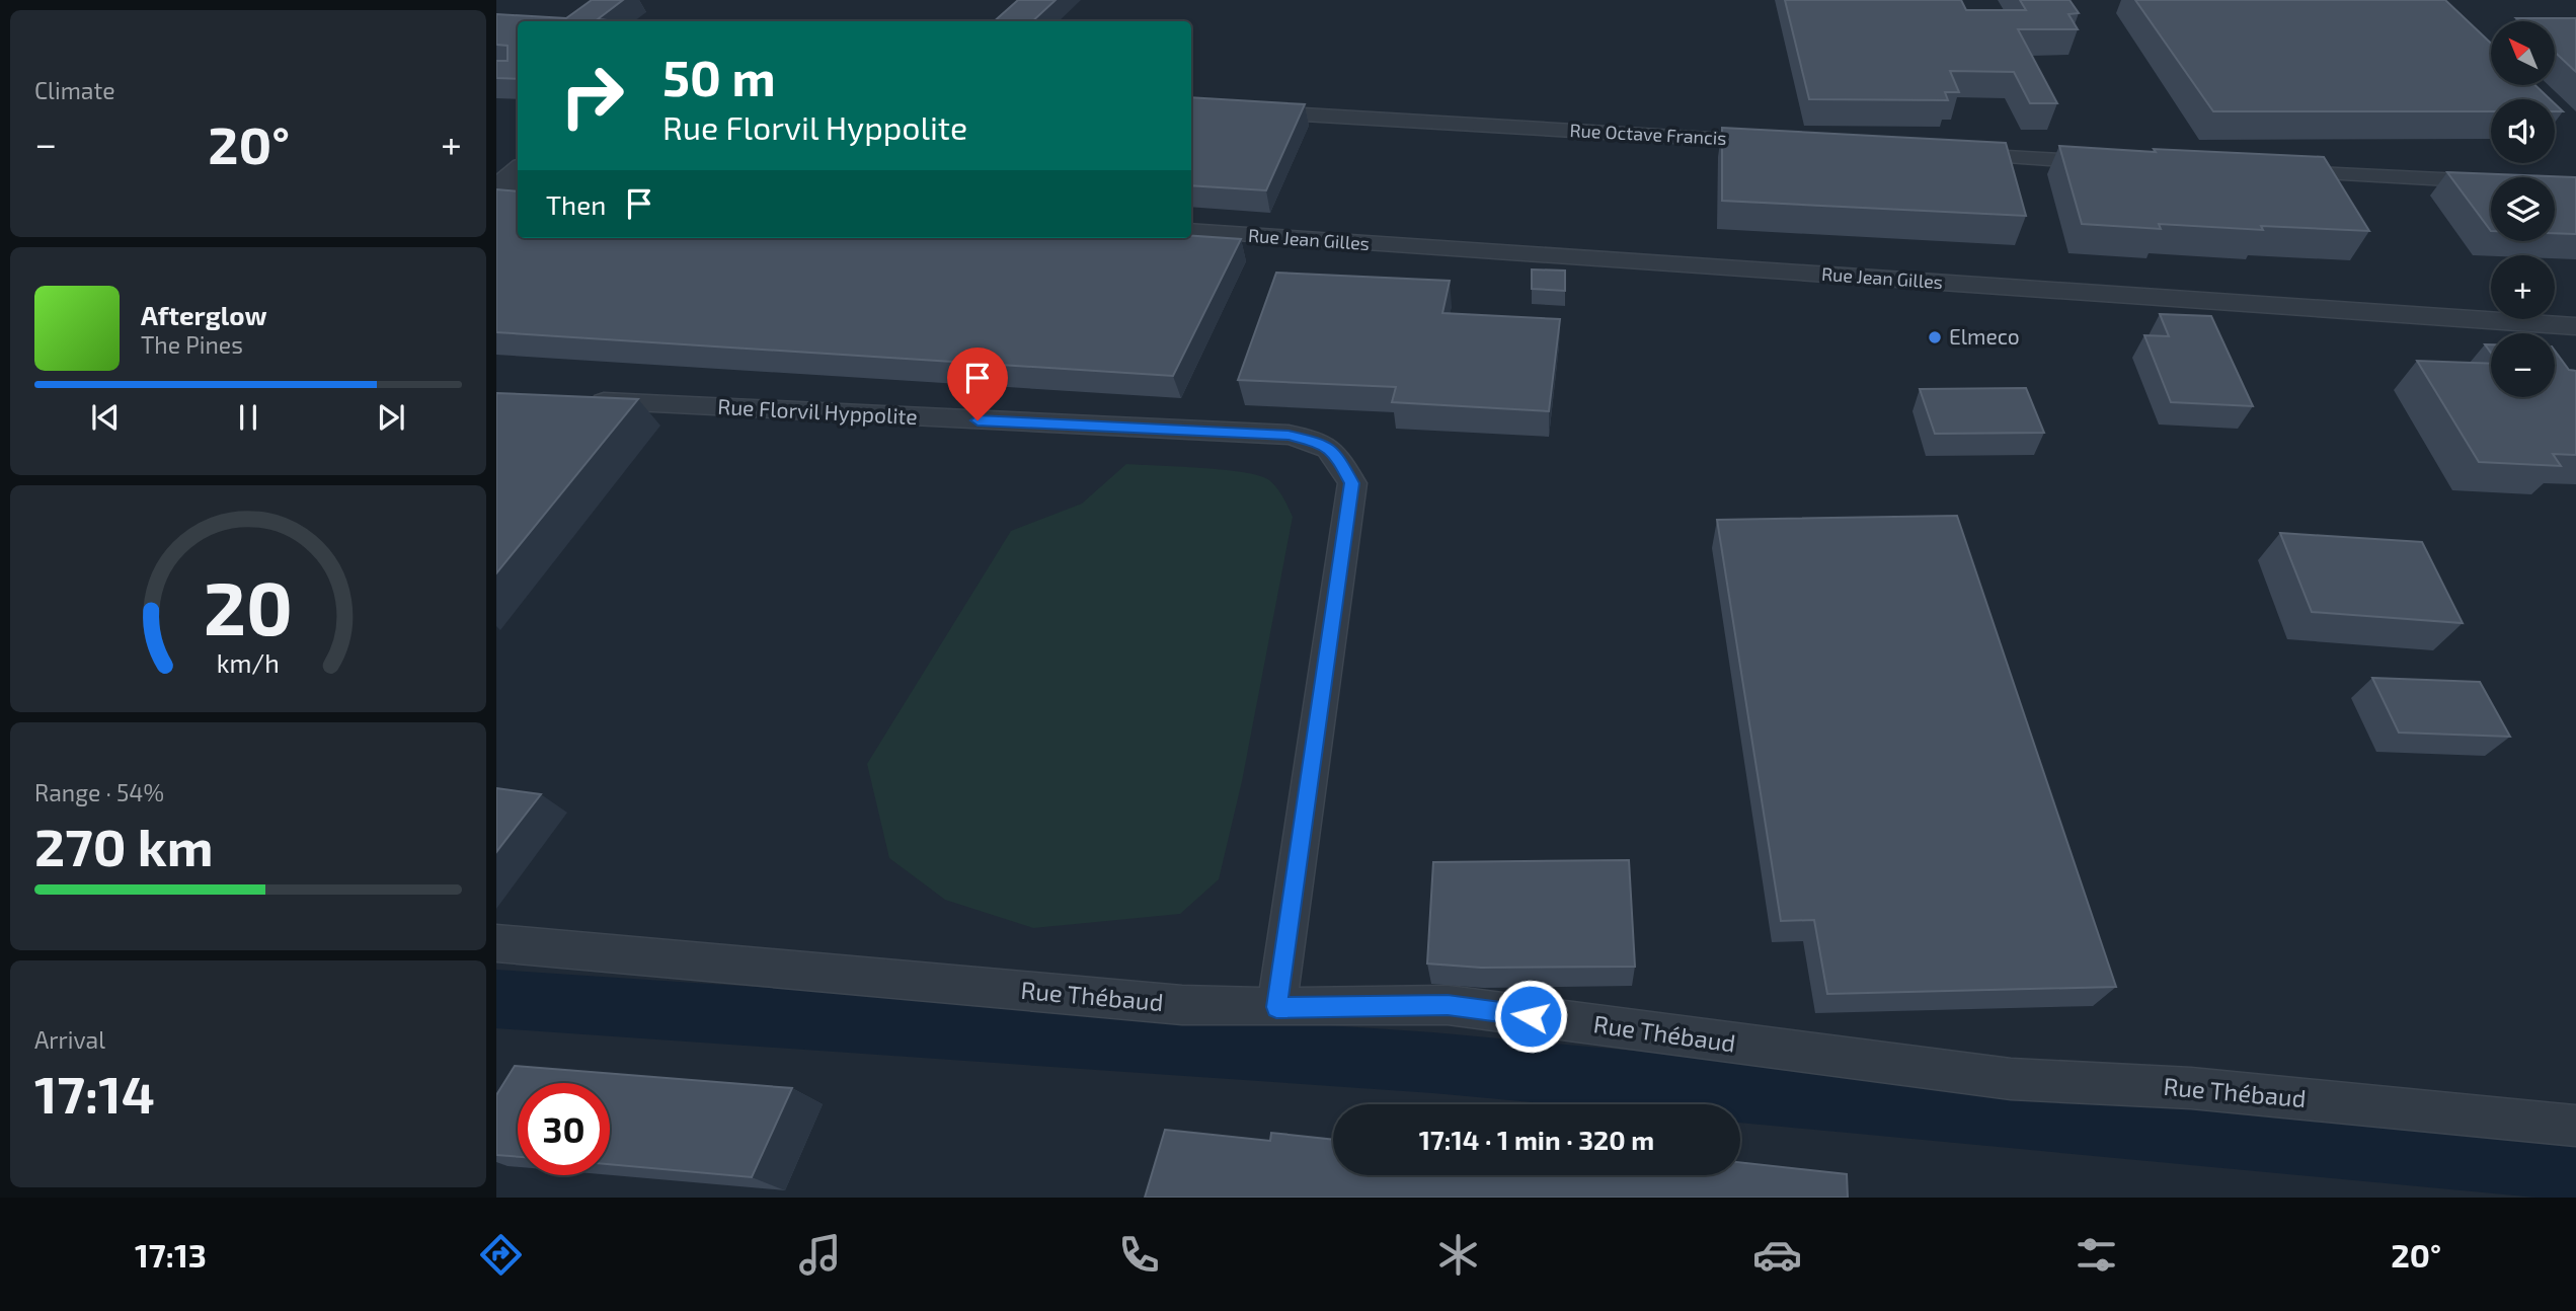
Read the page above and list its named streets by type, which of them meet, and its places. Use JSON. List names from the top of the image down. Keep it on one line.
{"streets":{"street":["Rue Octave Francis","Rue Jean Gilles","Rue Florvil Hyppolite","Rue Thébaud"]},"crossings":[["Rue Florvil Hyppolite","Rue Thébaud"]],"places":["Elmeco"],"north":"top left","page":{"tile":["Climate",["Range · 54%","270 km"],["Arrival","17:14"]],"map_buttons":["+","−"],"turn":["50 m","Rue Florvil Hyppolite"],"heat":["−","20°","+"],"then":"Then","song":["Afterglow","The Pines"],"limit":"30","trip":"17:14 · 1 min · 320 m","tabs":["17:13","20°"],"gauge":["20","km/h"]}}
